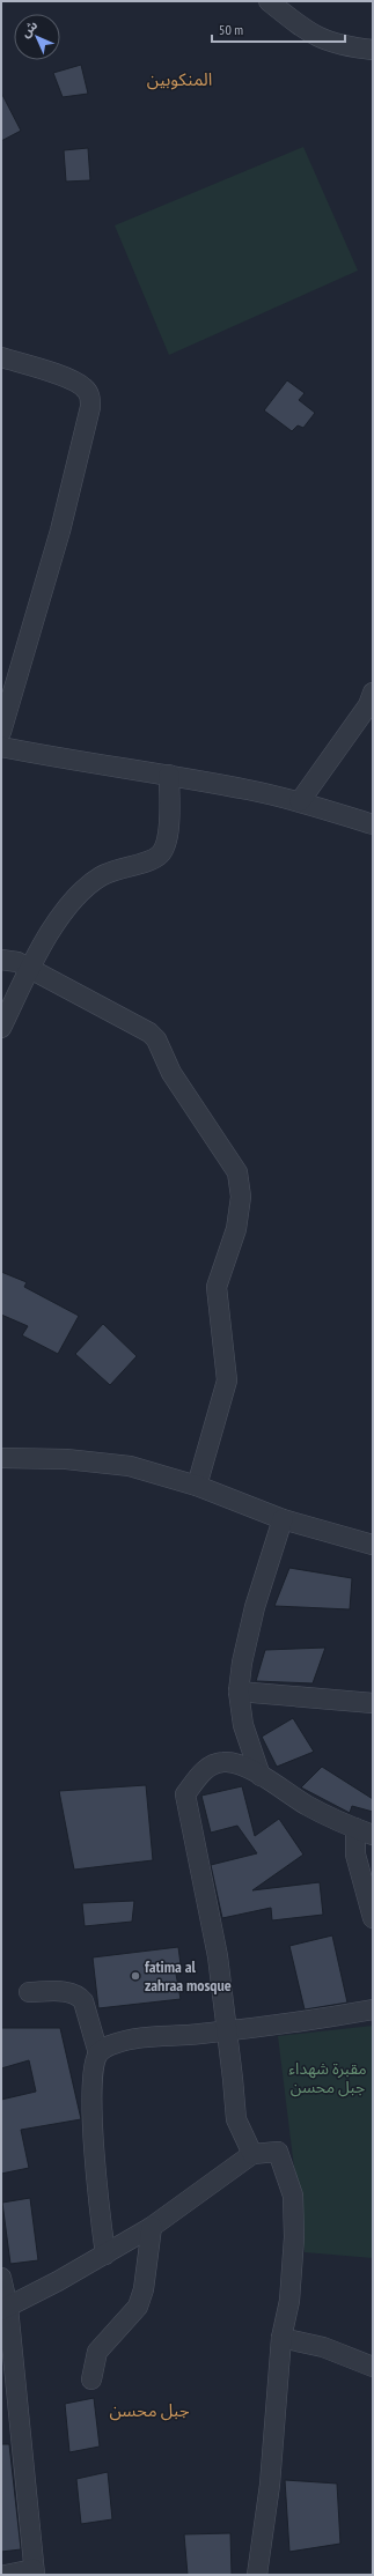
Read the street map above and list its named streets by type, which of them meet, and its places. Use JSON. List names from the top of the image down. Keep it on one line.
{"districts":["المنكوبين","جبل محسن"],"parks":["مقبرة شهداء جبل محسن"],"places":["fatima al zahraa mosque"],"scale_bar":"50 m","north":"top left"}
